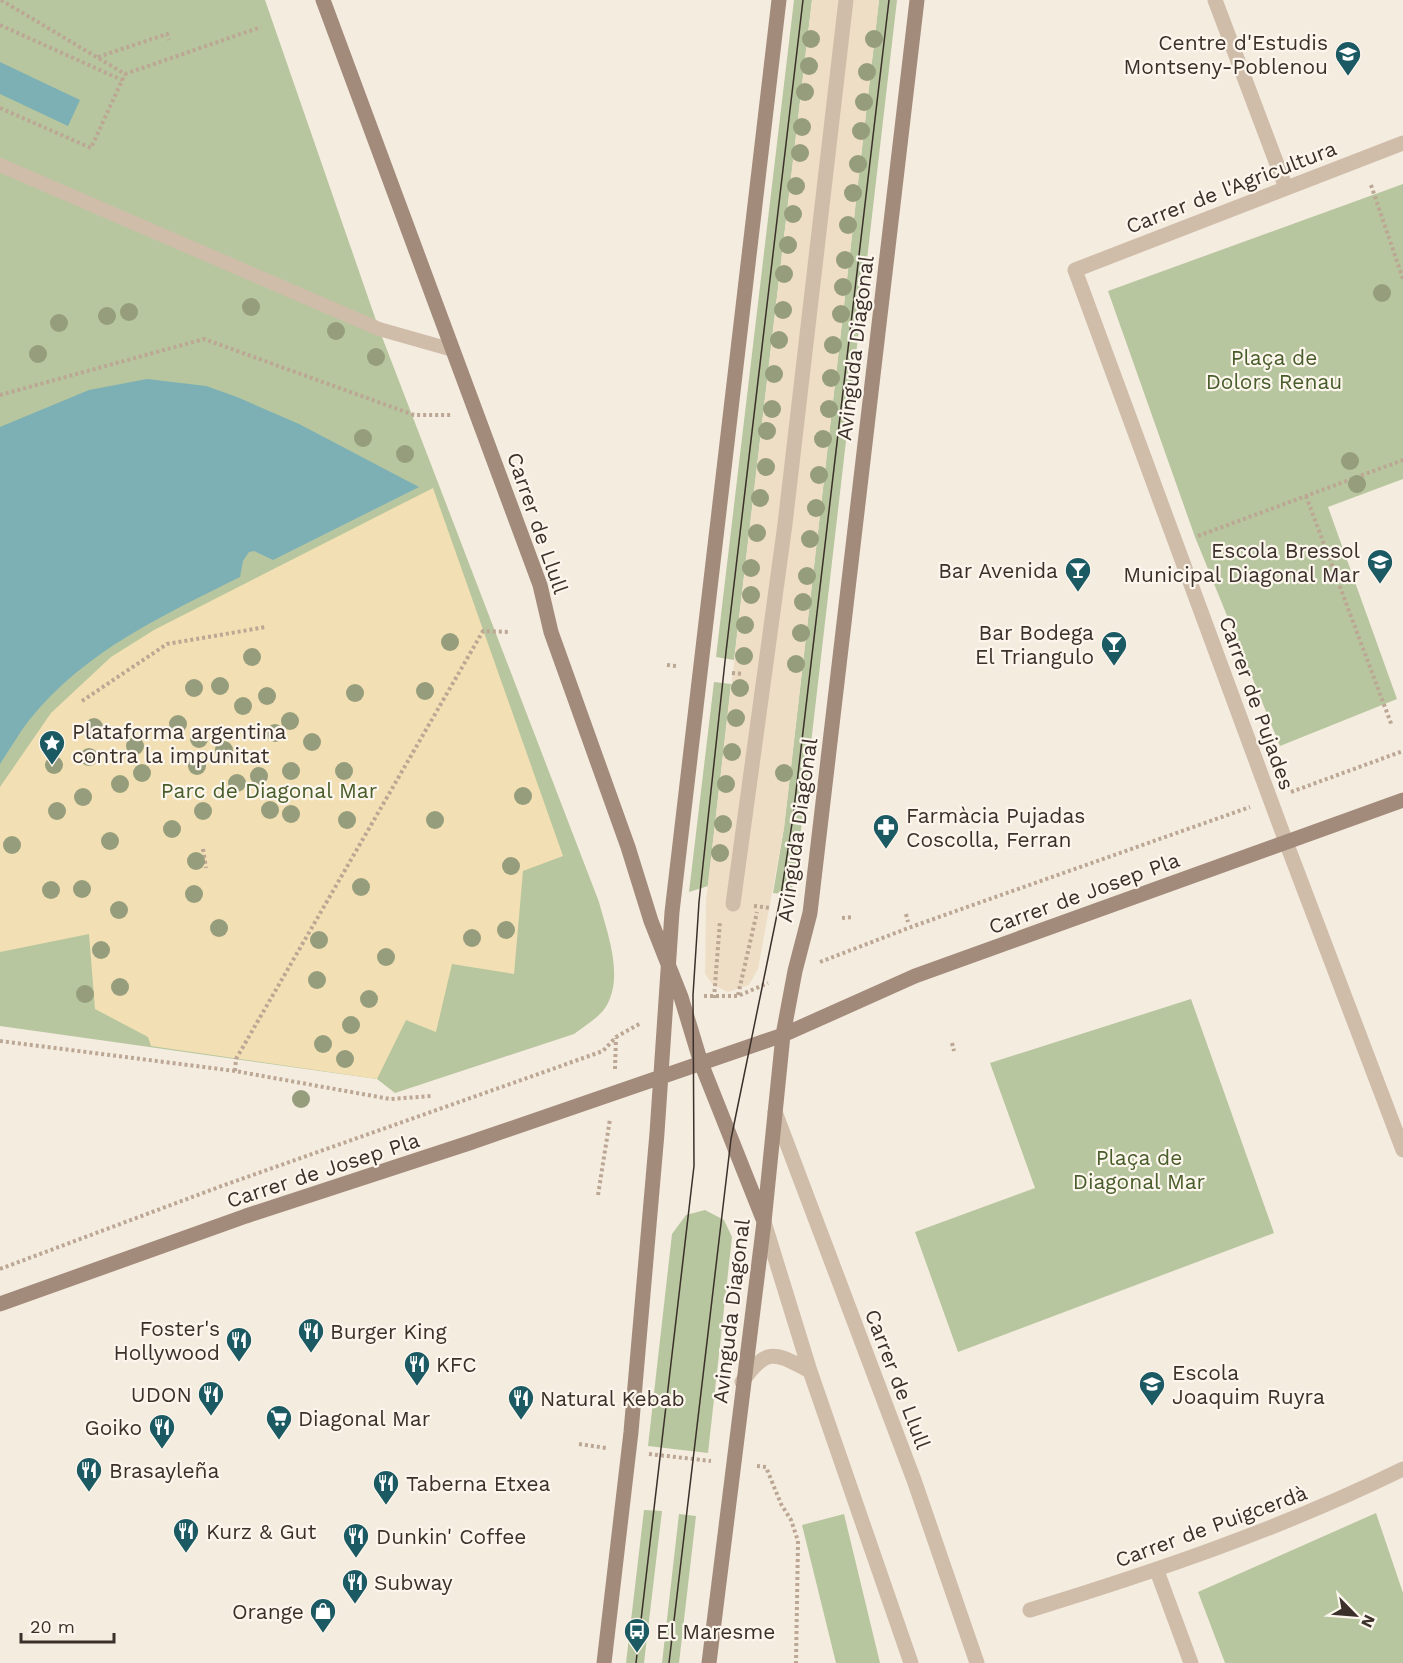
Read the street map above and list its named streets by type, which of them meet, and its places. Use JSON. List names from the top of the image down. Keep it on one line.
{"streets":{"street":["Carrer de l'Agricultura","Avinguda Diagonal","Carrer de Llull","Carrer de Pujades","Carrer de Josep Pla","Carrer de Puigcerdà"]},"crossings":[["Carrer de l'Agricultura","Carrer de Pujades"],["Avinguda Diagonal","Carrer de Llull"],["Avinguda Diagonal","Carrer de Josep Pla"],["Carrer de Llull","Carrer de Josep Pla"],["Carrer de Pujades","Carrer de Josep Pla"]],"parks":["Plaça de Dolors Renau","Parc de Diagonal Mar","Plaça de Diagonal Mar"],"places":{"school or university":["Centre d'Estudis Montseny-Poblenou","Escola Bressol Municipal Diagonal Mar","Escola Joaquim Ruyra"],"bar":["Bar Avenida","Bar Bodega El Triangulo"],"place":["Plataforma argentina contra la impunitat"],"pharmacy":["Farmàcia Pujadas Coscolla, Ferran"],"restaurant":["Burger King","Foster's Hollywood","KFC","UDON","Natural Kebab","Goiko","Brasayleña","Taberna Etxea","Kurz & Gut","Dunkin' Coffee","Subway"],"supermarket":["Diagonal Mar"],"shop":["Orange"],"bus stop":["El Maresme"]},"scale_bar":"20 m","north":"bottom right"}
